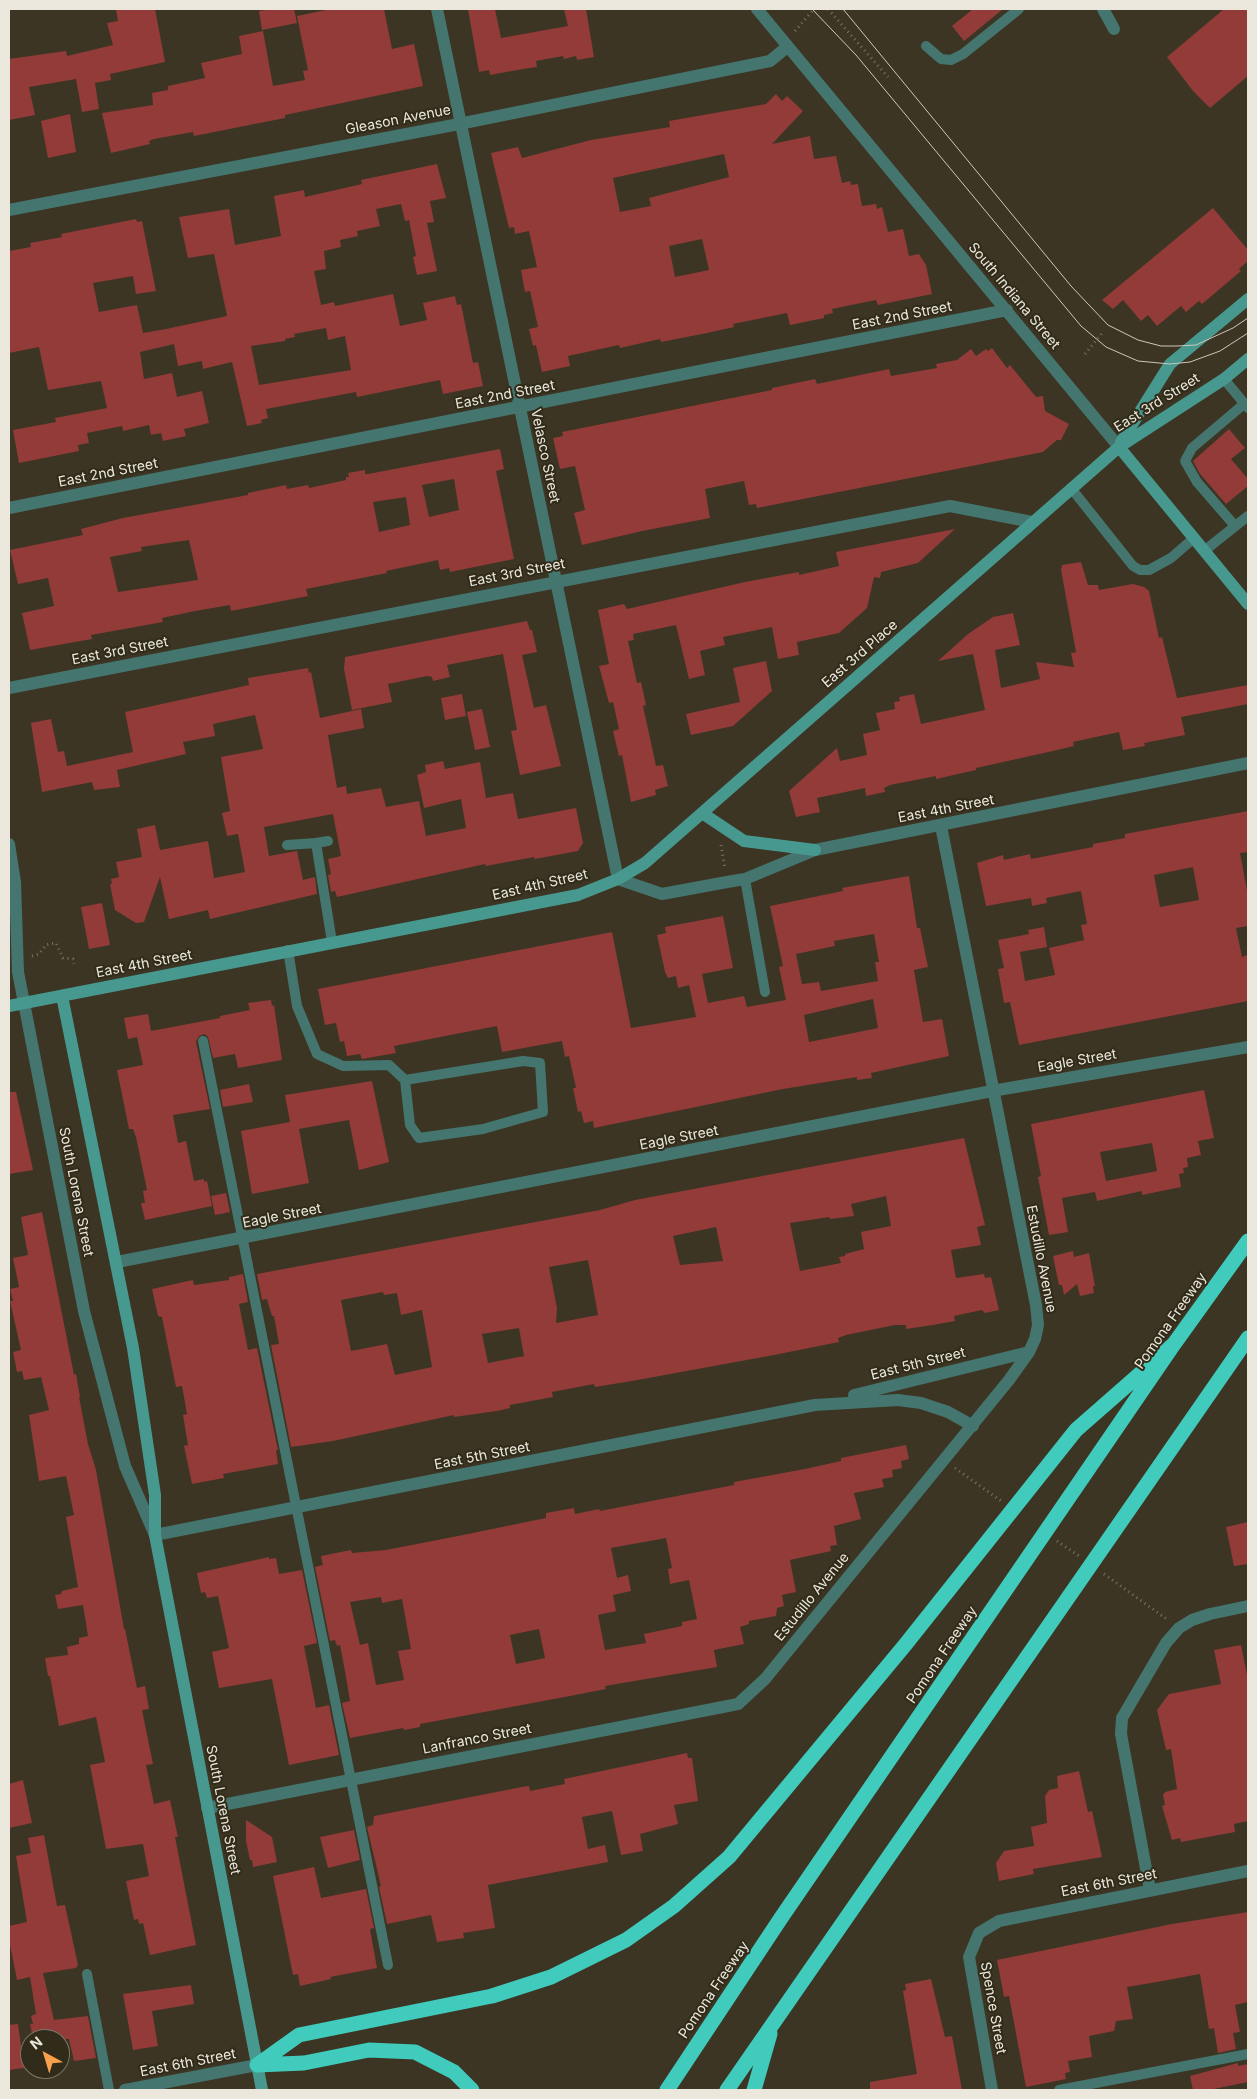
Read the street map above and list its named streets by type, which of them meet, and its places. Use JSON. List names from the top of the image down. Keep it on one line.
{"streets":{"highway":["Pomona Freeway"],"main road":["South Indiana Street","East 3rd Street","East 3rd Place","East 4th Street","South Lorena Street"],"street":["Gleason Avenue","East 2nd Street","Velasco Street","Eagle Street","Estudillo Avenue","East 5th Street","Lanfranco Street","East 6th Street","Spence Street"]},"crossings":[["Gleason Avenue","South Indiana Street"],["Gleason Avenue","Velasco Street"],["South Indiana Street","East 2nd Street"],["South Indiana Street","East 3rd Street"],["South Indiana Street","East 3rd Place"],["East 2nd Street","Velasco Street"],["East 3rd Street","Velasco Street"],["East 3rd Street","East 3rd Place"],["Velasco Street","East 3rd Place"],["Velasco Street","East 4th Street"],["East 3rd Place","East 4th Street"],["East 4th Street","South Lorena Street"],["East 4th Street","Estudillo Avenue"],["Eagle Street","South Lorena Street"],["Eagle Street","Estudillo Avenue"],["South Lorena Street","East 5th Street"],["South Lorena Street","Lanfranco Street"],["South Lorena Street","East 6th Street"],["Estudillo Avenue","East 5th Street"],["Estudillo Avenue","Lanfranco Street"],["East 6th Street","Spence Street"]],"north":"top left"}
